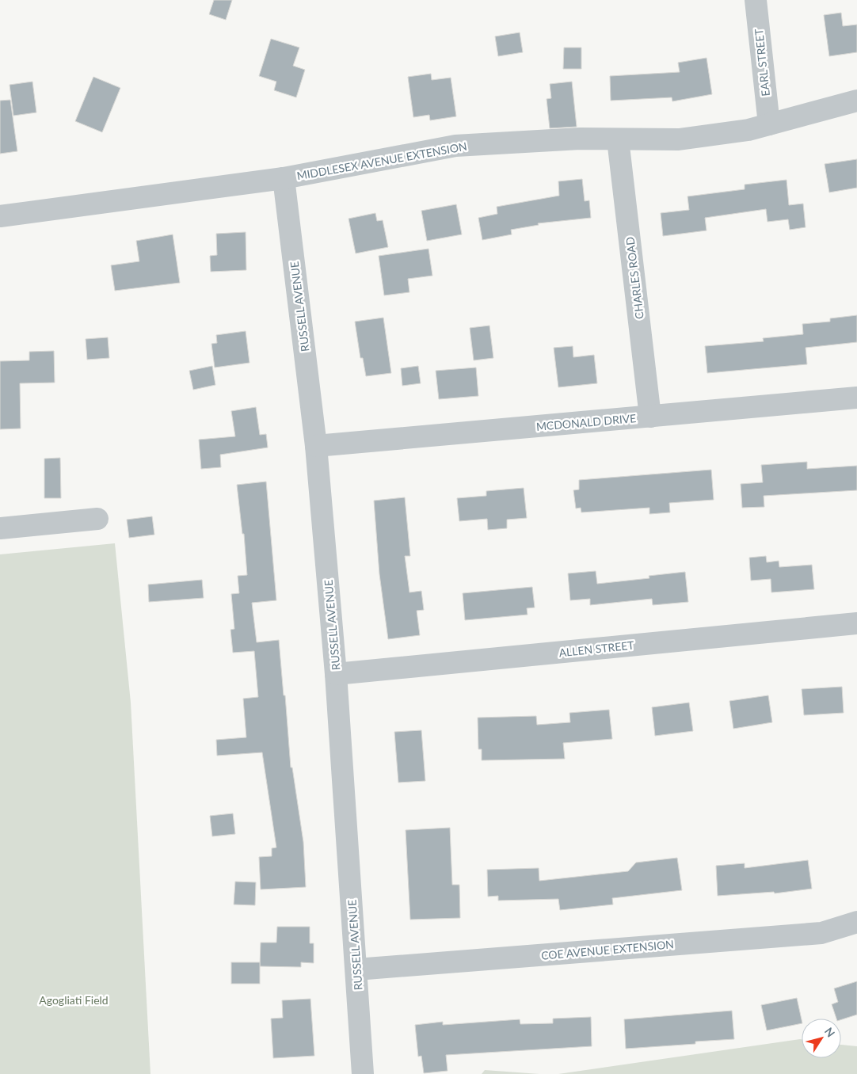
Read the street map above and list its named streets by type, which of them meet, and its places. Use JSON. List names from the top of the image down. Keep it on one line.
{"streets":{"street":["EARL STREET","MIDDLESEX AVENUE EXTENSION","CHARLES ROAD","RUSSELL AVENUE","MCDONALD DRIVE","ALLEN STREET","COE AVENUE EXTENSION"]},"crossings":[["EARL STREET","MIDDLESEX AVENUE EXTENSION"],["MIDDLESEX AVENUE EXTENSION","CHARLES ROAD"],["MIDDLESEX AVENUE EXTENSION","RUSSELL AVENUE"],["CHARLES ROAD","MCDONALD DRIVE"],["RUSSELL AVENUE","MCDONALD DRIVE"],["RUSSELL AVENUE","ALLEN STREET"],["RUSSELL AVENUE","COE AVENUE EXTENSION"]],"parks":["Agogliati Field"],"north":"top right"}
